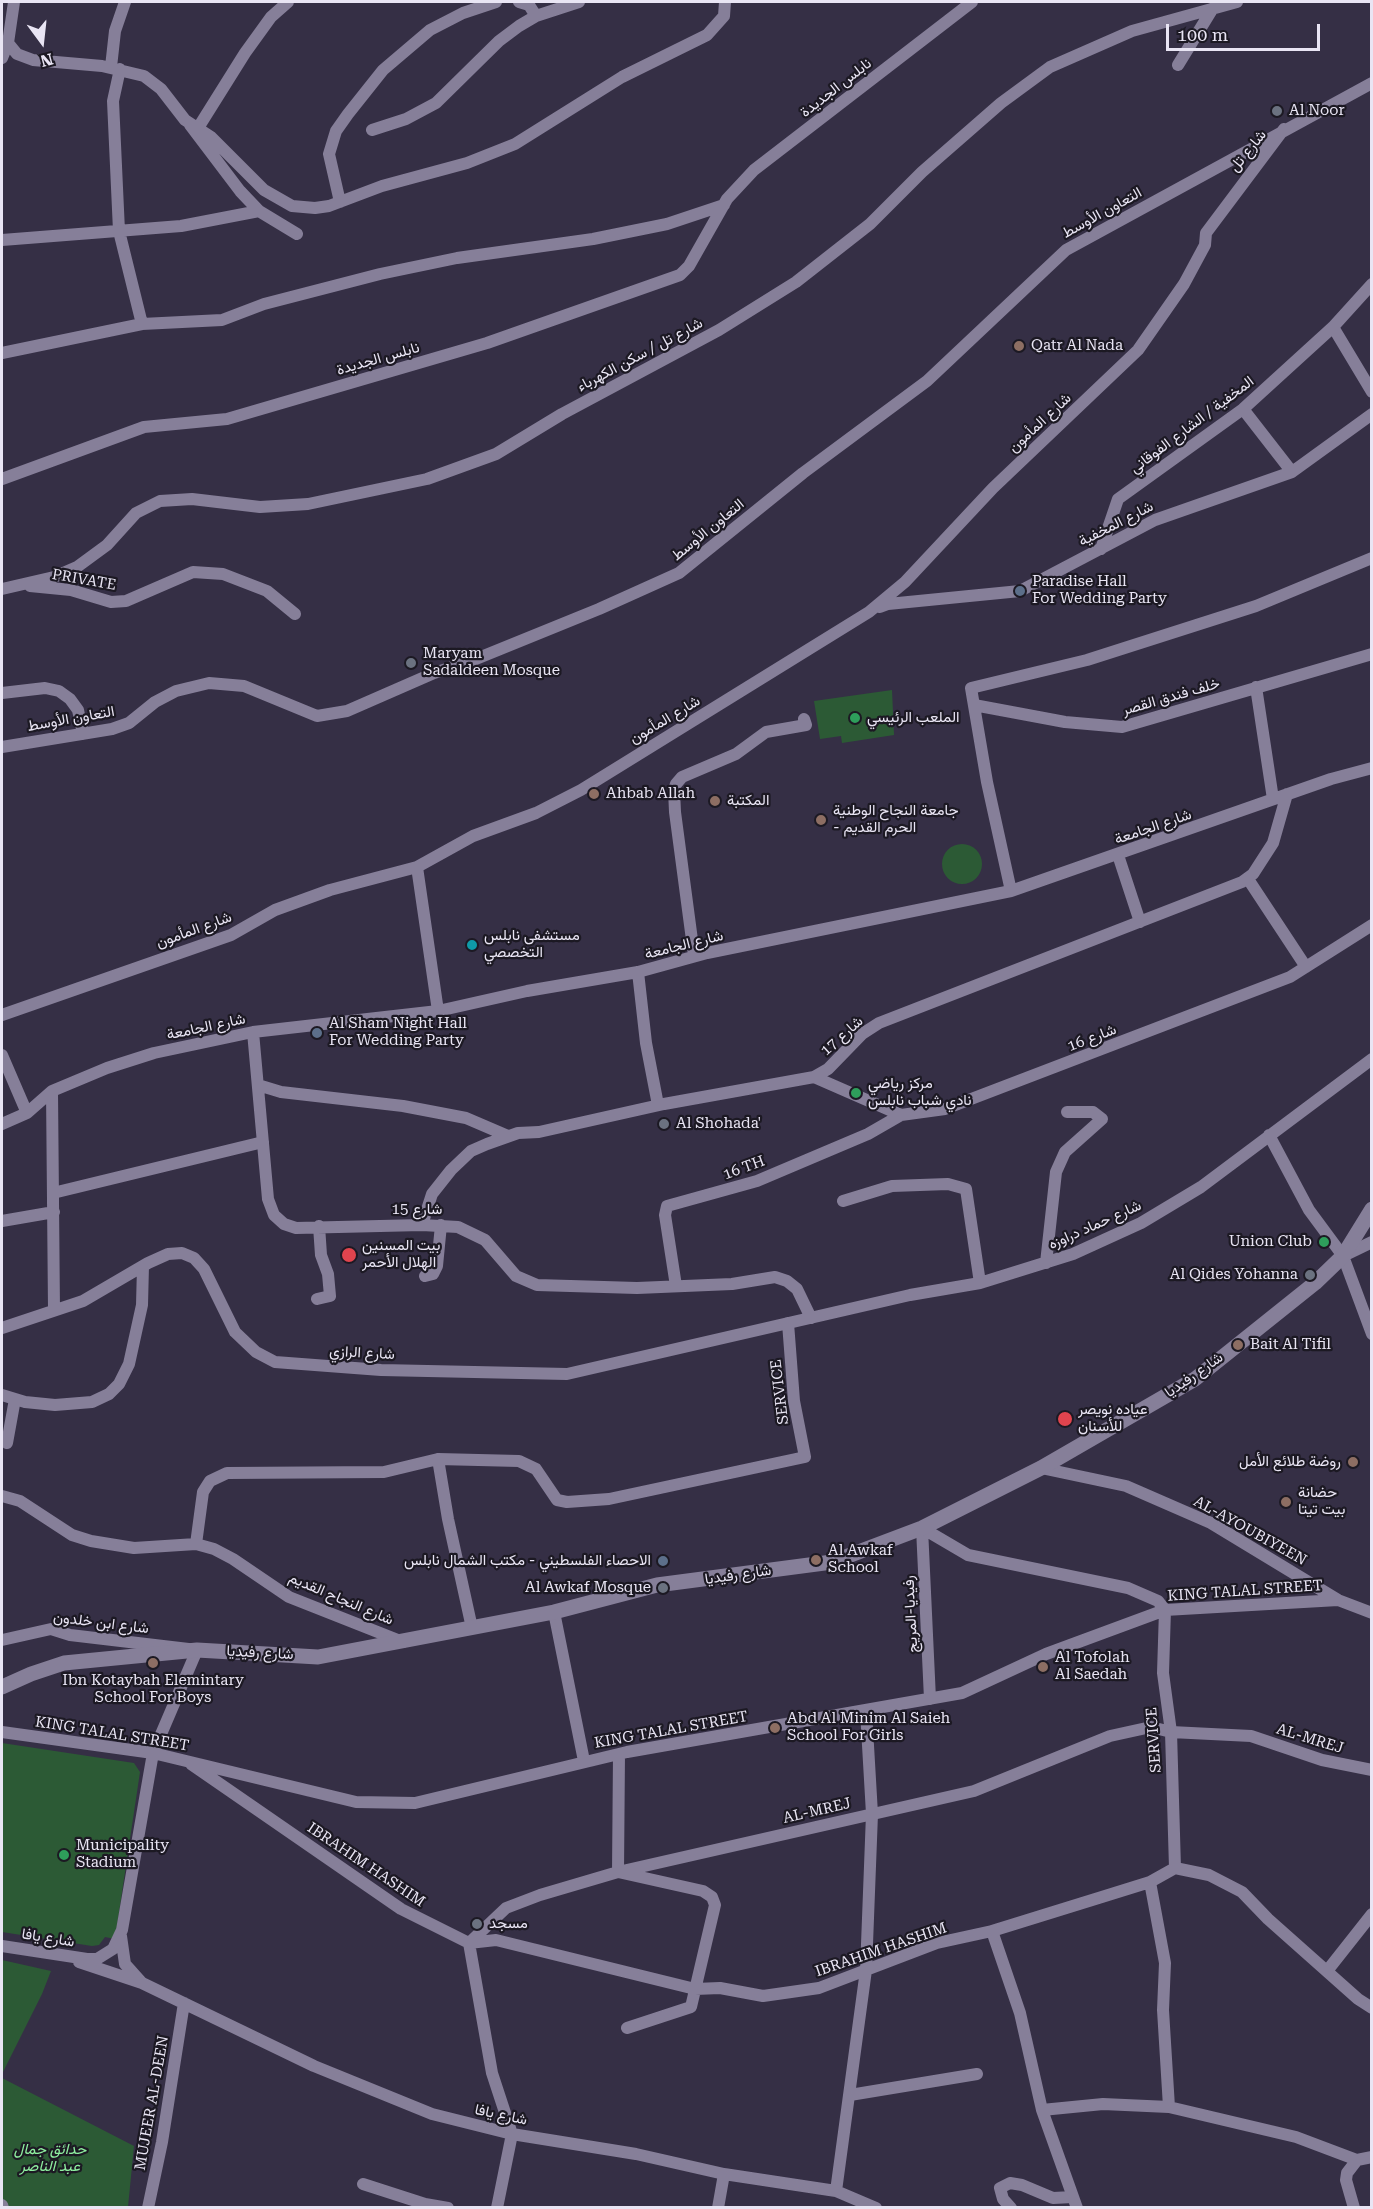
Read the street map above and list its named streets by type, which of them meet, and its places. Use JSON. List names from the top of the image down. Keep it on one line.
{"streets":{"main road":["شارع رفيديا"],"street":["نابلس الجديدة","شارع تل","التعاون الأوسط","شارع تل / سكن الكهرباء","شارع المأمون","المخفية / الشارع الفوقاني","شارع المخفية","PRIVATE","خلف فندق القصر","شارع الجامعة","شارع 17","شارع 16","16 TH","شارع 15","شارع حماد دراوزه","شارع الرازي","SERVICE","AL-AYOUBIYEEN","KING TALAL STREET","شارع النجاح القديم","رفيديا-المريج","شارع ابن خلدون","AL-MREJ","IBRAHIM HASHIM","شارع يافا","MUJEER AL-DEEN"]},"crossings":[["شارع تل","التعاون الأوسط"],["شارع تل","شارع المأمون"],["شارع المأمون","شارع المخفية"],["المخفية / الشارع الفوقاني","شارع المخفية"],["شارع الجامعة","شارع 15"],["شارع 17","شارع 16"],["شارع 17","شارع 15"],["شارع 16","16 TH"],["16 TH","شارع 15"],["شارع 15","شارع حماد دراوزه"],["شارع حماد دراوزه","شارع الرازي"],["شارع حماد دراوزه","SERVICE"],["شارع الرازي","SERVICE"],["شارع رفيديا","AL-AYOUBIYEEN"],["شارع رفيديا","شارع النجاح القديم"],["شارع رفيديا","رفيديا-المريج"],["شارع رفيديا","شارع ابن خلدون"],["SERVICE","KING TALAL STREET"],["SERVICE","AL-MREJ"],["SERVICE","IBRAHIM HASHIM"],["AL-AYOUBIYEEN","KING TALAL STREET"],["KING TALAL STREET","رفيديا-المريج"],["KING TALAL STREET","IBRAHIM HASHIM"],["AL-MREJ","IBRAHIM HASHIM"],["شارع يافا","MUJEER AL-DEEN"]],"parks":["حدائق جمال عبد الناصر"],"places":["Al Noor","Qatr Al Nada","Paradise Hall For Wedding Party","Maryam Sadaldeen Mosque","الملعب الرئيسي","Ahbab Allah","المكتبة","جامعة النجاح الوطنية - الحرم القديم","مستشفى نابلس التخصصي","Al Sham Night Hall For Wedding Party","مركز رياضي نادي شباب نابلس","Al Shohada'","Union Club","بيت المسنين الهلال الأحمر","Al Qides Yohanna","Bait Al Tifil","عياده نويصر للأسنان","روضة طلائع الأمل","حضانة بيت تيتا","Al Awkaf School","الاحصاء الفلسطيني - مكتب الشمال نابلس","Al Awkaf Mosque","Ibn Kotaybah Elemintary School For Boys","Al Tofolah Al Saedah","Abd Al Minim Al Saieh School For Girls","Municipality Stadium","مسجد"],"scale_bar":"100 m","north":"bottom"}
